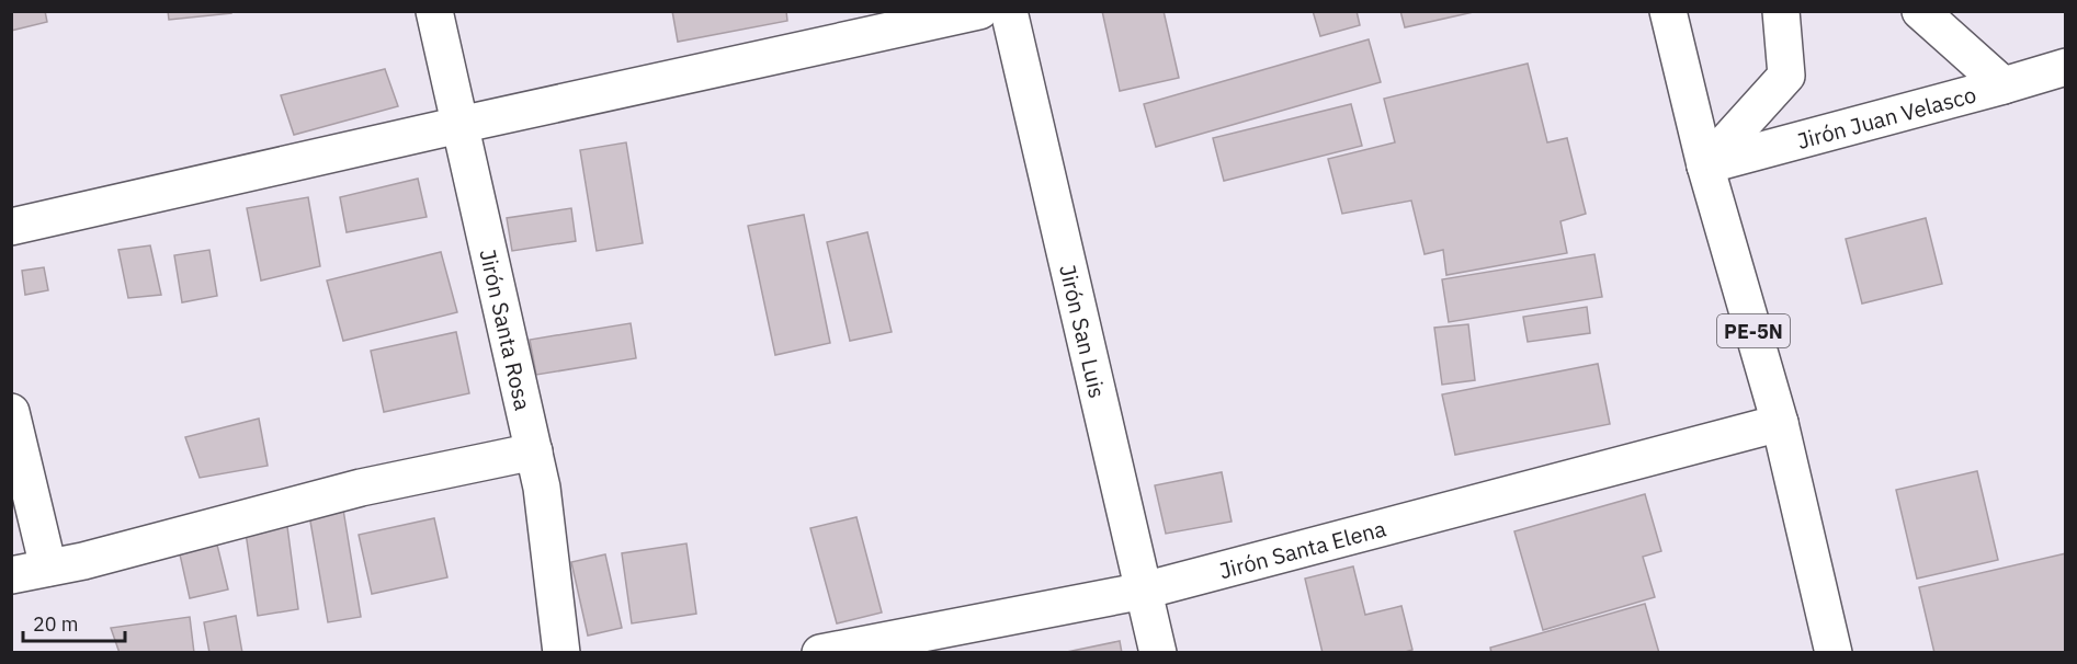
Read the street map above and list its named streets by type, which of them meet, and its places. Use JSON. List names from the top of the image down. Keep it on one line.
{"streets":{"main road":["Jirón Juan Velasco","Jirón Santa Rosa","PE-5N","Jirón San Luis","Jirón Santa Elena"]},"crossings":[["Jirón Juan Velasco","PE-5N"],["PE-5N","Jirón Santa Elena"],["Jirón San Luis","Jirón Santa Elena"]],"scale_bar":"20 m"}
